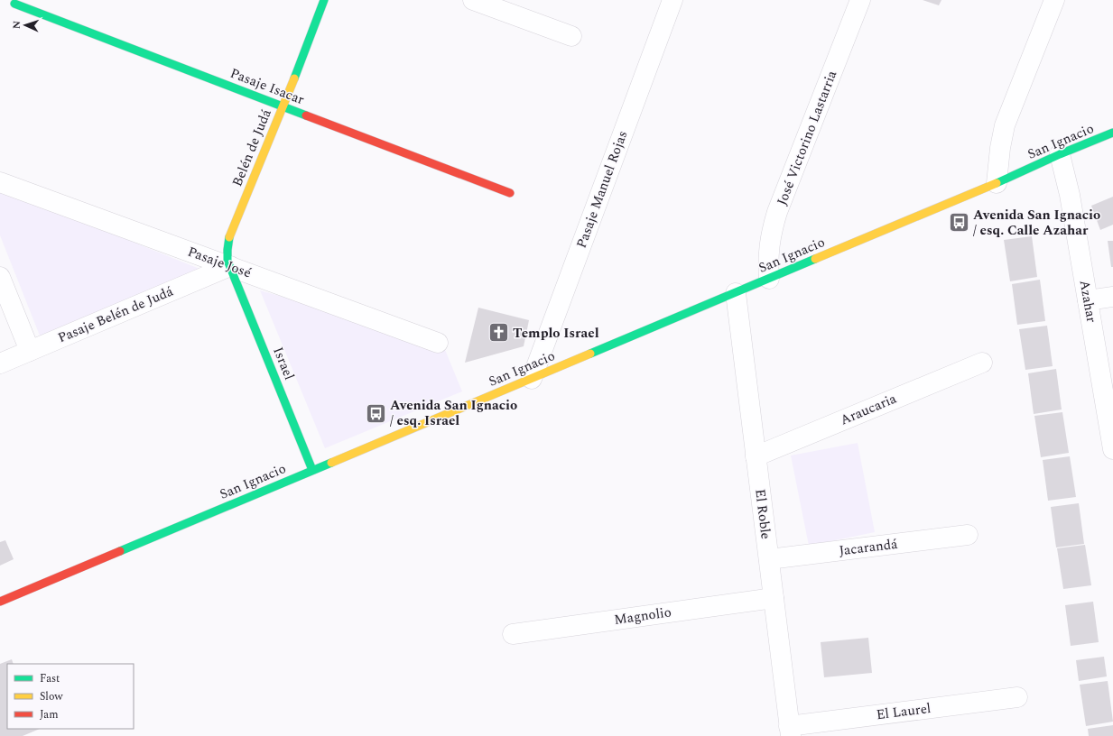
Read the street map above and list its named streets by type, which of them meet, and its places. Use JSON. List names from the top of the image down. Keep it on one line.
{"streets":{"main road":["Pasaje Isacar","San Ignacio","Belén de Judá","Israel"],"street":["José Victorino Lastarria","Pasaje Manuel Rojas","Pasaje José","Azahar","Pasaje Belén de Judá","Araucaria","El Roble","Jacarandá","Magnolio","El Laurel"]},"crossings":[["Pasaje Isacar","Belén de Judá"],["José Victorino Lastarria","San Ignacio"],["San Ignacio","Pasaje Manuel Rojas"],["San Ignacio","Azahar"],["San Ignacio","Israel"],["San Ignacio","El Roble"],["Belén de Judá","Pasaje José"],["Belén de Judá","Pasaje Belén de Judá"],["Belén de Judá","Israel"],["Pasaje José","Pasaje Belén de Judá"],["Pasaje José","Israel"],["Pasaje Belén de Judá","Israel"],["Araucaria","El Roble"],["El Roble","Jacarandá"],["El Roble","Magnolio"],["El Roble","El Laurel"]],"places":{"bus stop":["Avenida San Ignacio / esq. Calle Azahar","Avenida San Ignacio / esq. Israel"],"church":["Templo Israel"]},"legend":["Fast","Slow","Jam"],"north":"left"}
